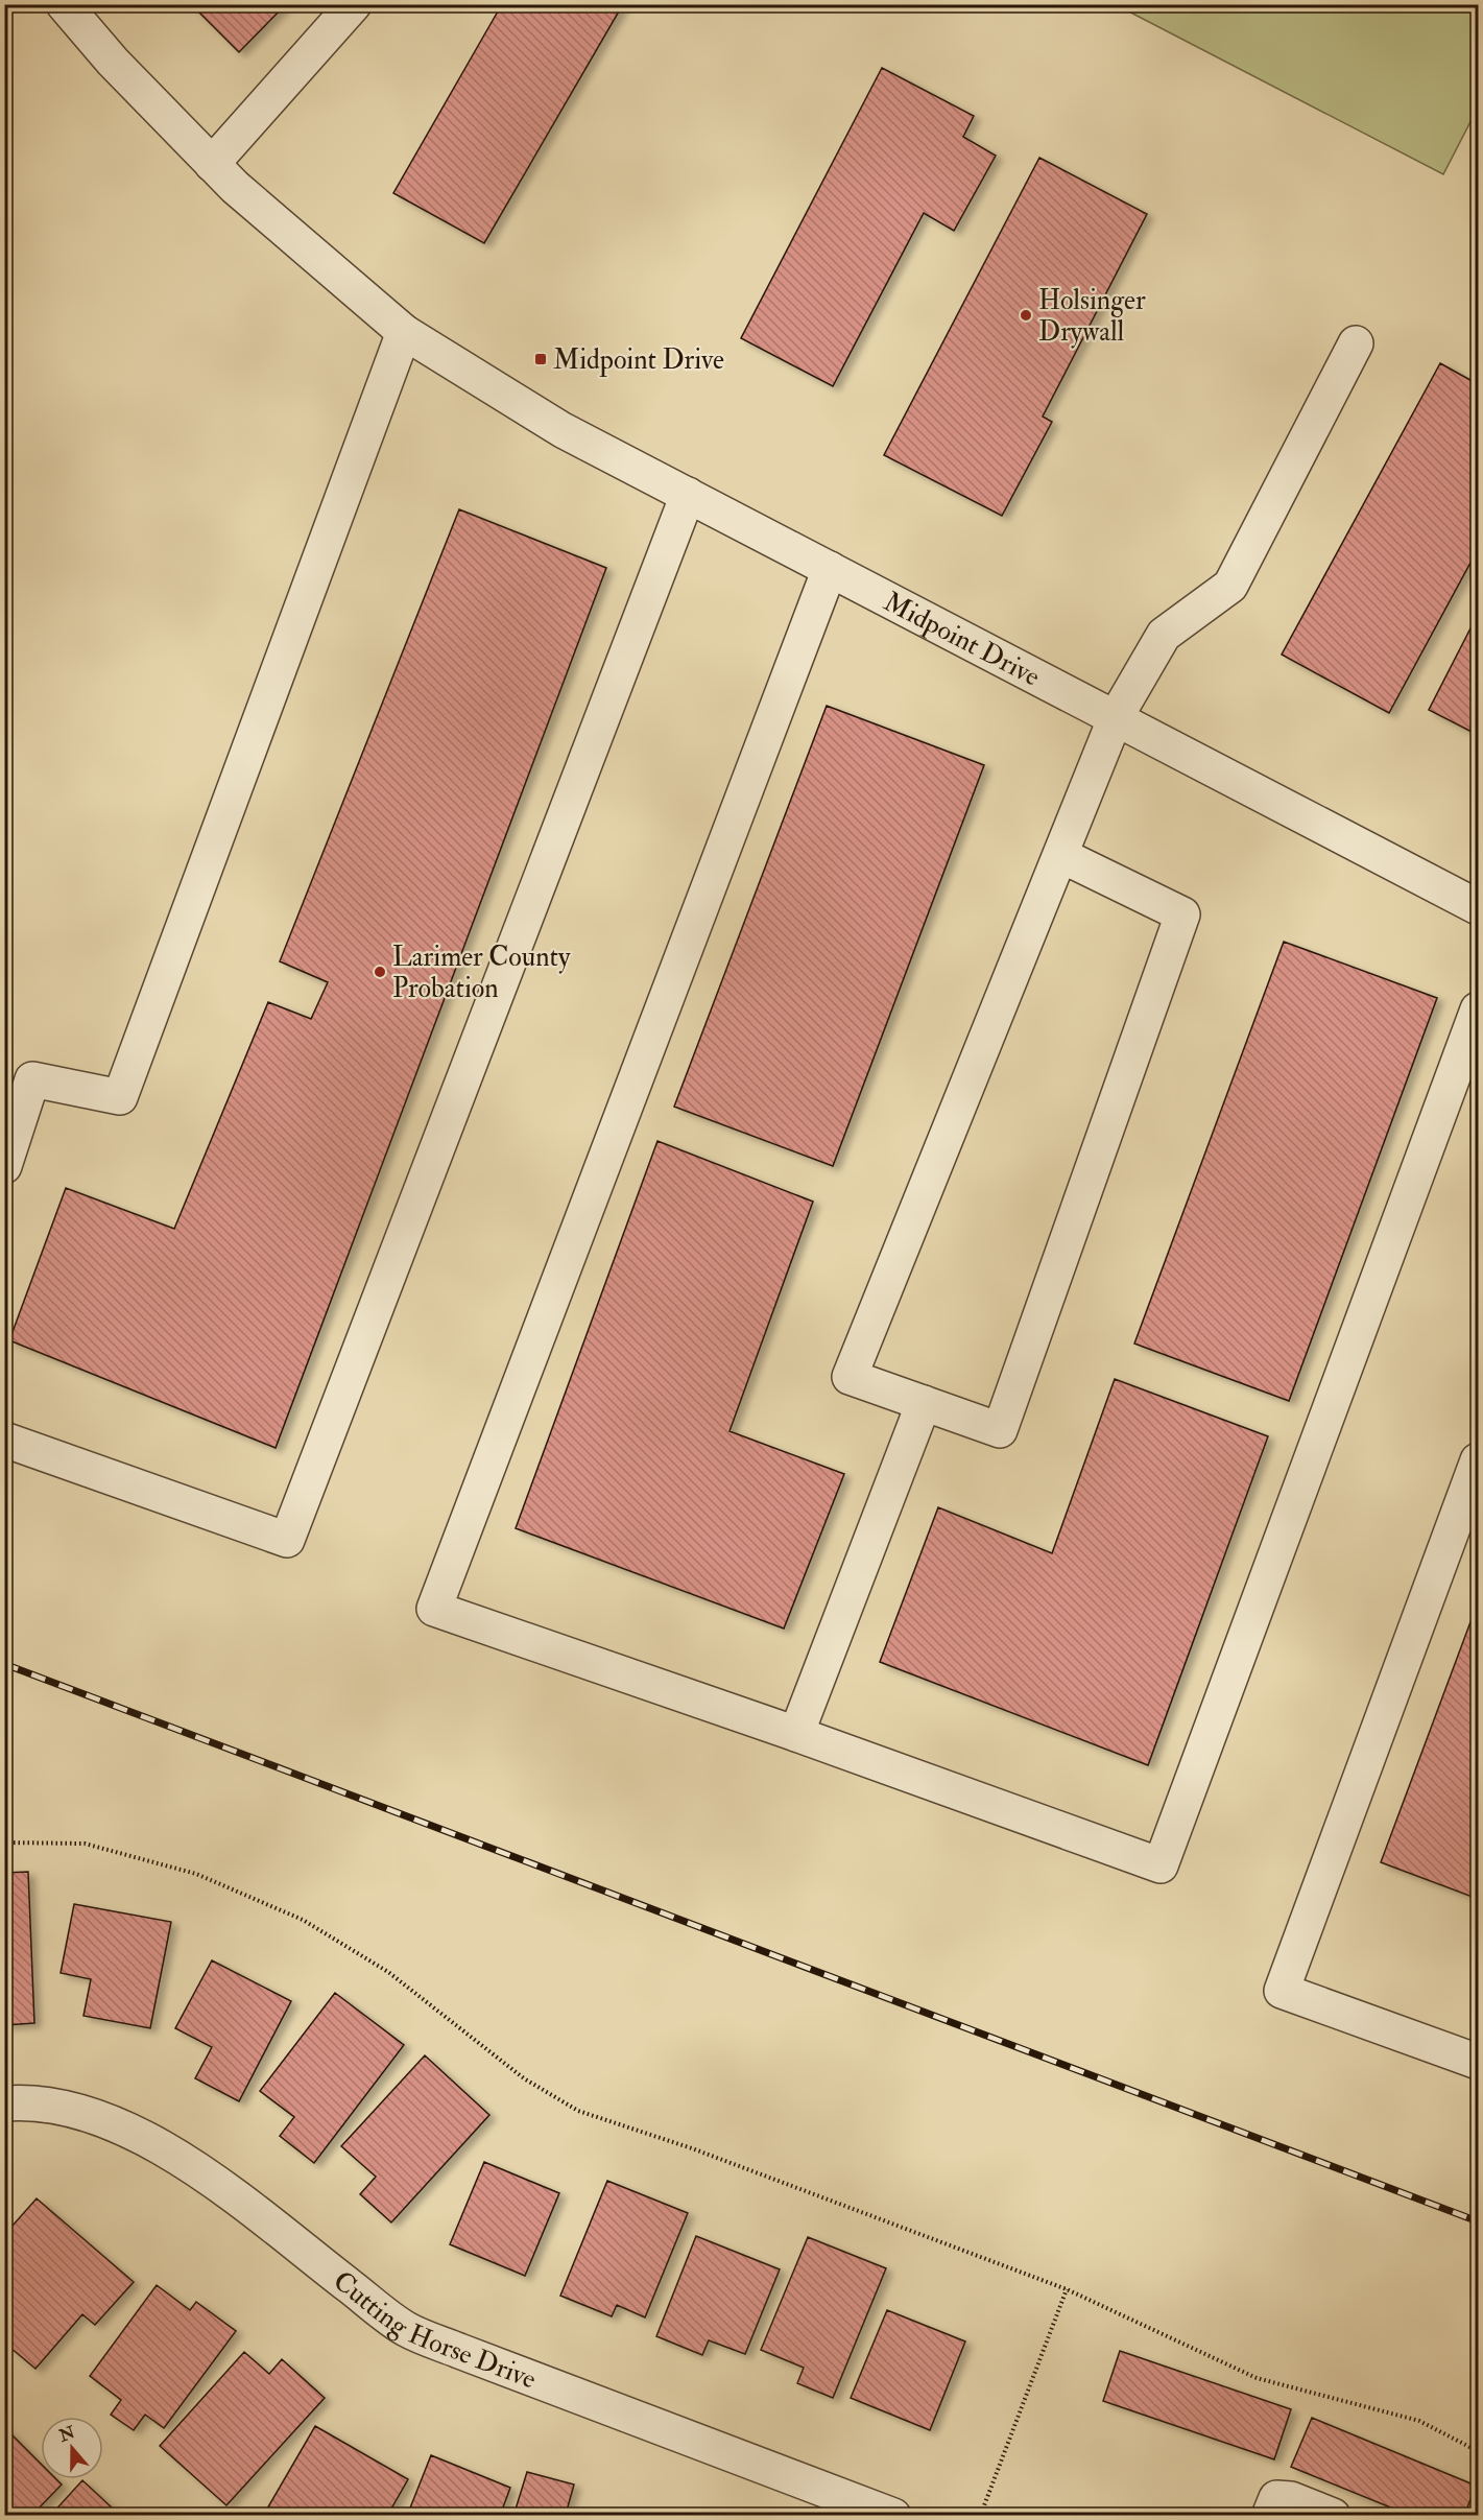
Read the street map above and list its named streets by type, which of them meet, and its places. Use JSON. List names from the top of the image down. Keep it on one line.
{"streets":{"street":["Midpoint Drive","Cutting Horse Drive"]},"places":{"other":["Holsinger Drywall","Larimer County Probation"],"transit":["Midpoint Drive"]},"north":"top"}
